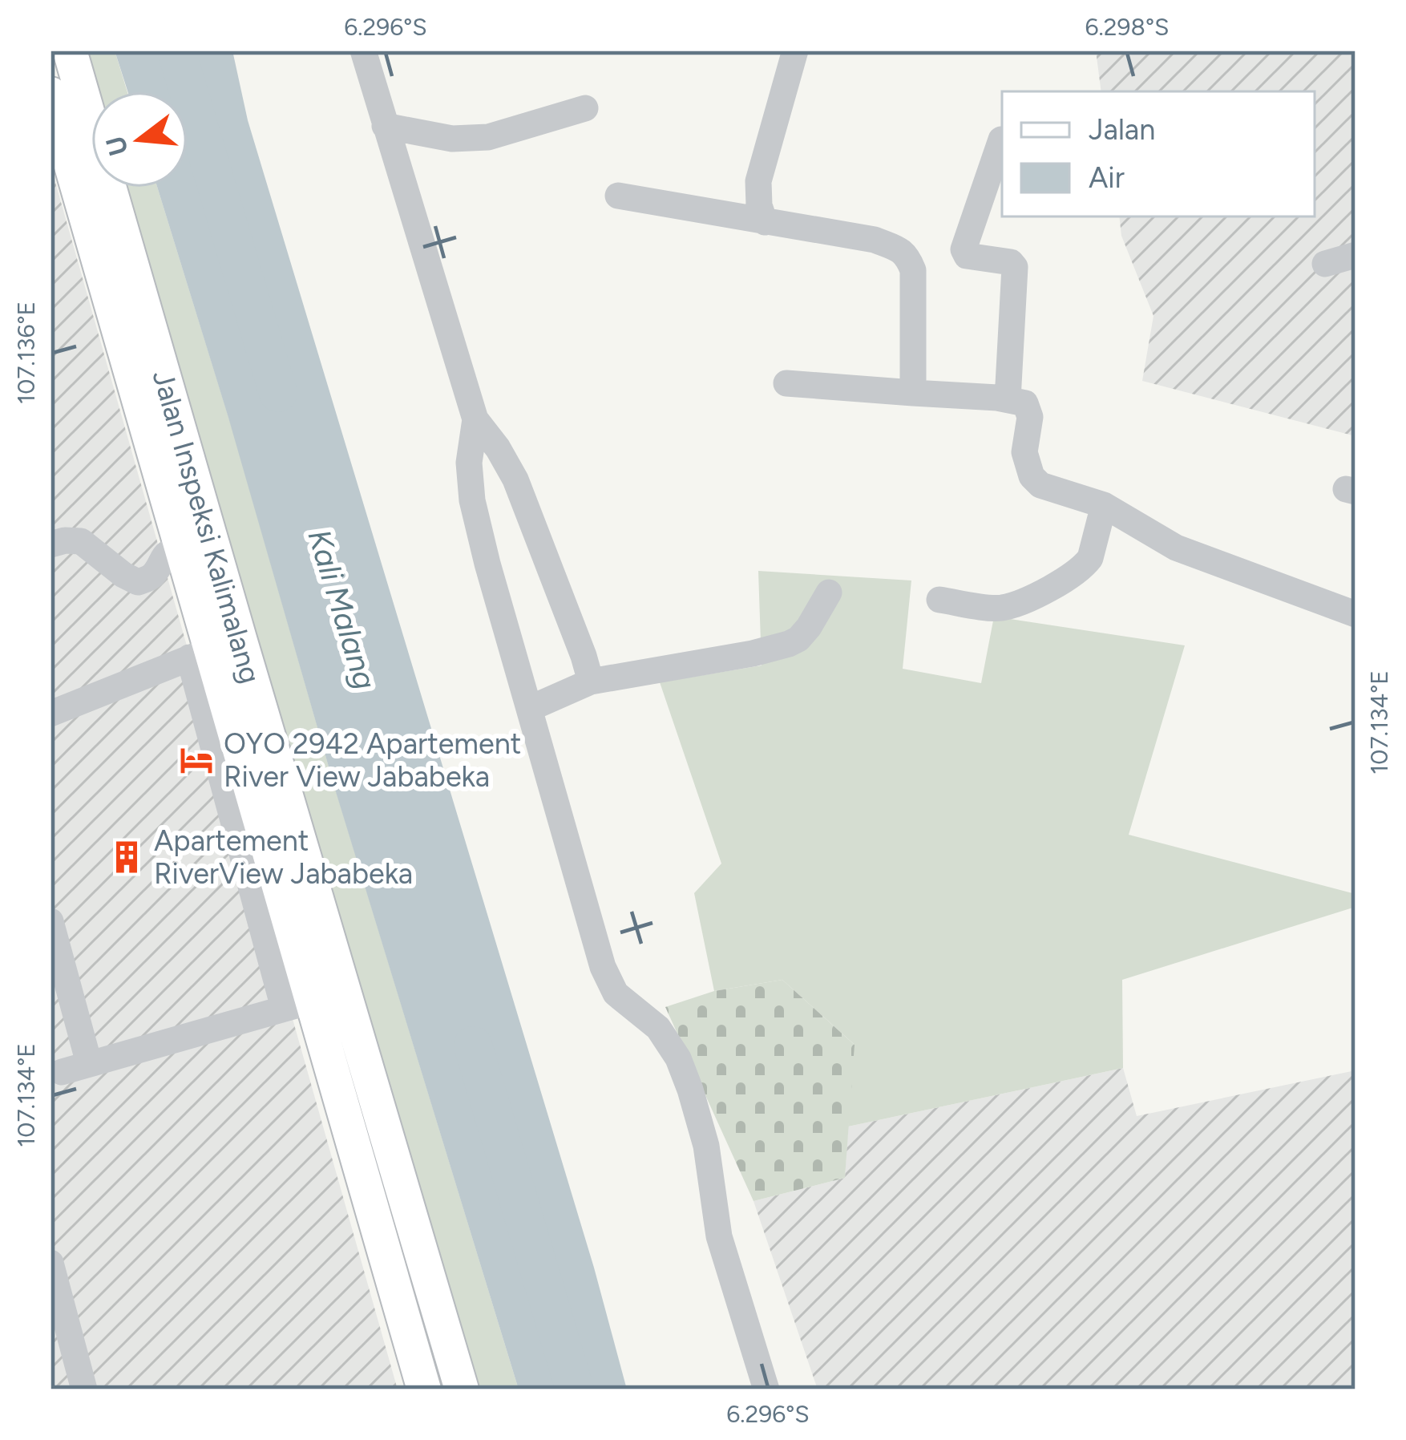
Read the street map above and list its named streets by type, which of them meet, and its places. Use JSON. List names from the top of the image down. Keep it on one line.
{"streets":{"main road":["Jalan Inspeksi Kalimalang"]},"water":["Kali Malang"],"places":{"hotel":["OYO 2942 Apartement River View Jababeka"],"building":["Apartement RiverView Jababeka"]},"legend":["Jalan","Air"],"north":"left","coordinates":["6.296°S","6.298°S","107.136°E","107.134°E"]}
